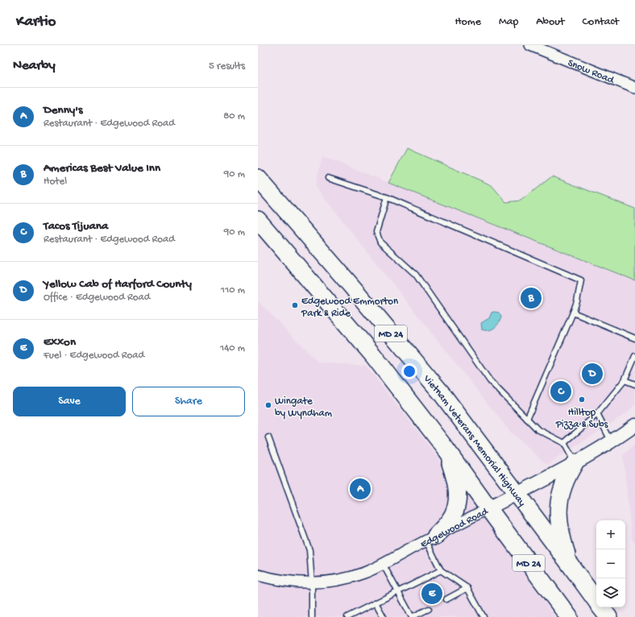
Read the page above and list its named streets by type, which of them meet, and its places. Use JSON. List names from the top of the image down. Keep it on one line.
{"streets":{"highway":["MD 24","Vietnam Veterans Memorial Highway"],"street":["Snow Road","Edgewood Road"]},"crossings":[["MD 24","Edgewood Road"],["Vietnam Veterans Memorial Highway","Edgewood Road"]],"places":["Edgewood Emmorton Park & Ride","Hilltop Pizza & Subs","Wingate by Wyndham"],"page":{"header":"Kartio","nav":["Home","Map","About","Contact"],"heading":["Nearby","5 results"],"list":[{"mark":"A","name":"Denny's","note":"Restaurant · Edgewood Road","value":"80 m"},{"mark":"B","name":"Americas Best Value Inn","note":"Hotel","value":"90 m"},{"mark":"C","name":"Tacos Tijuana","note":"Restaurant · Edgewood Road","value":"90 m"},{"mark":"D","name":"Yellow Cab of Harford County","note":"Office · Edgewood Road","value":"110 m"},{"mark":"E","name":"Exxon","note":"Fuel · Edgewood Road","value":"140 m"}],"pins":["B","D","C","A","E"],"buttons":["Save","Share"],"map_buttons":["+","−"]}}
